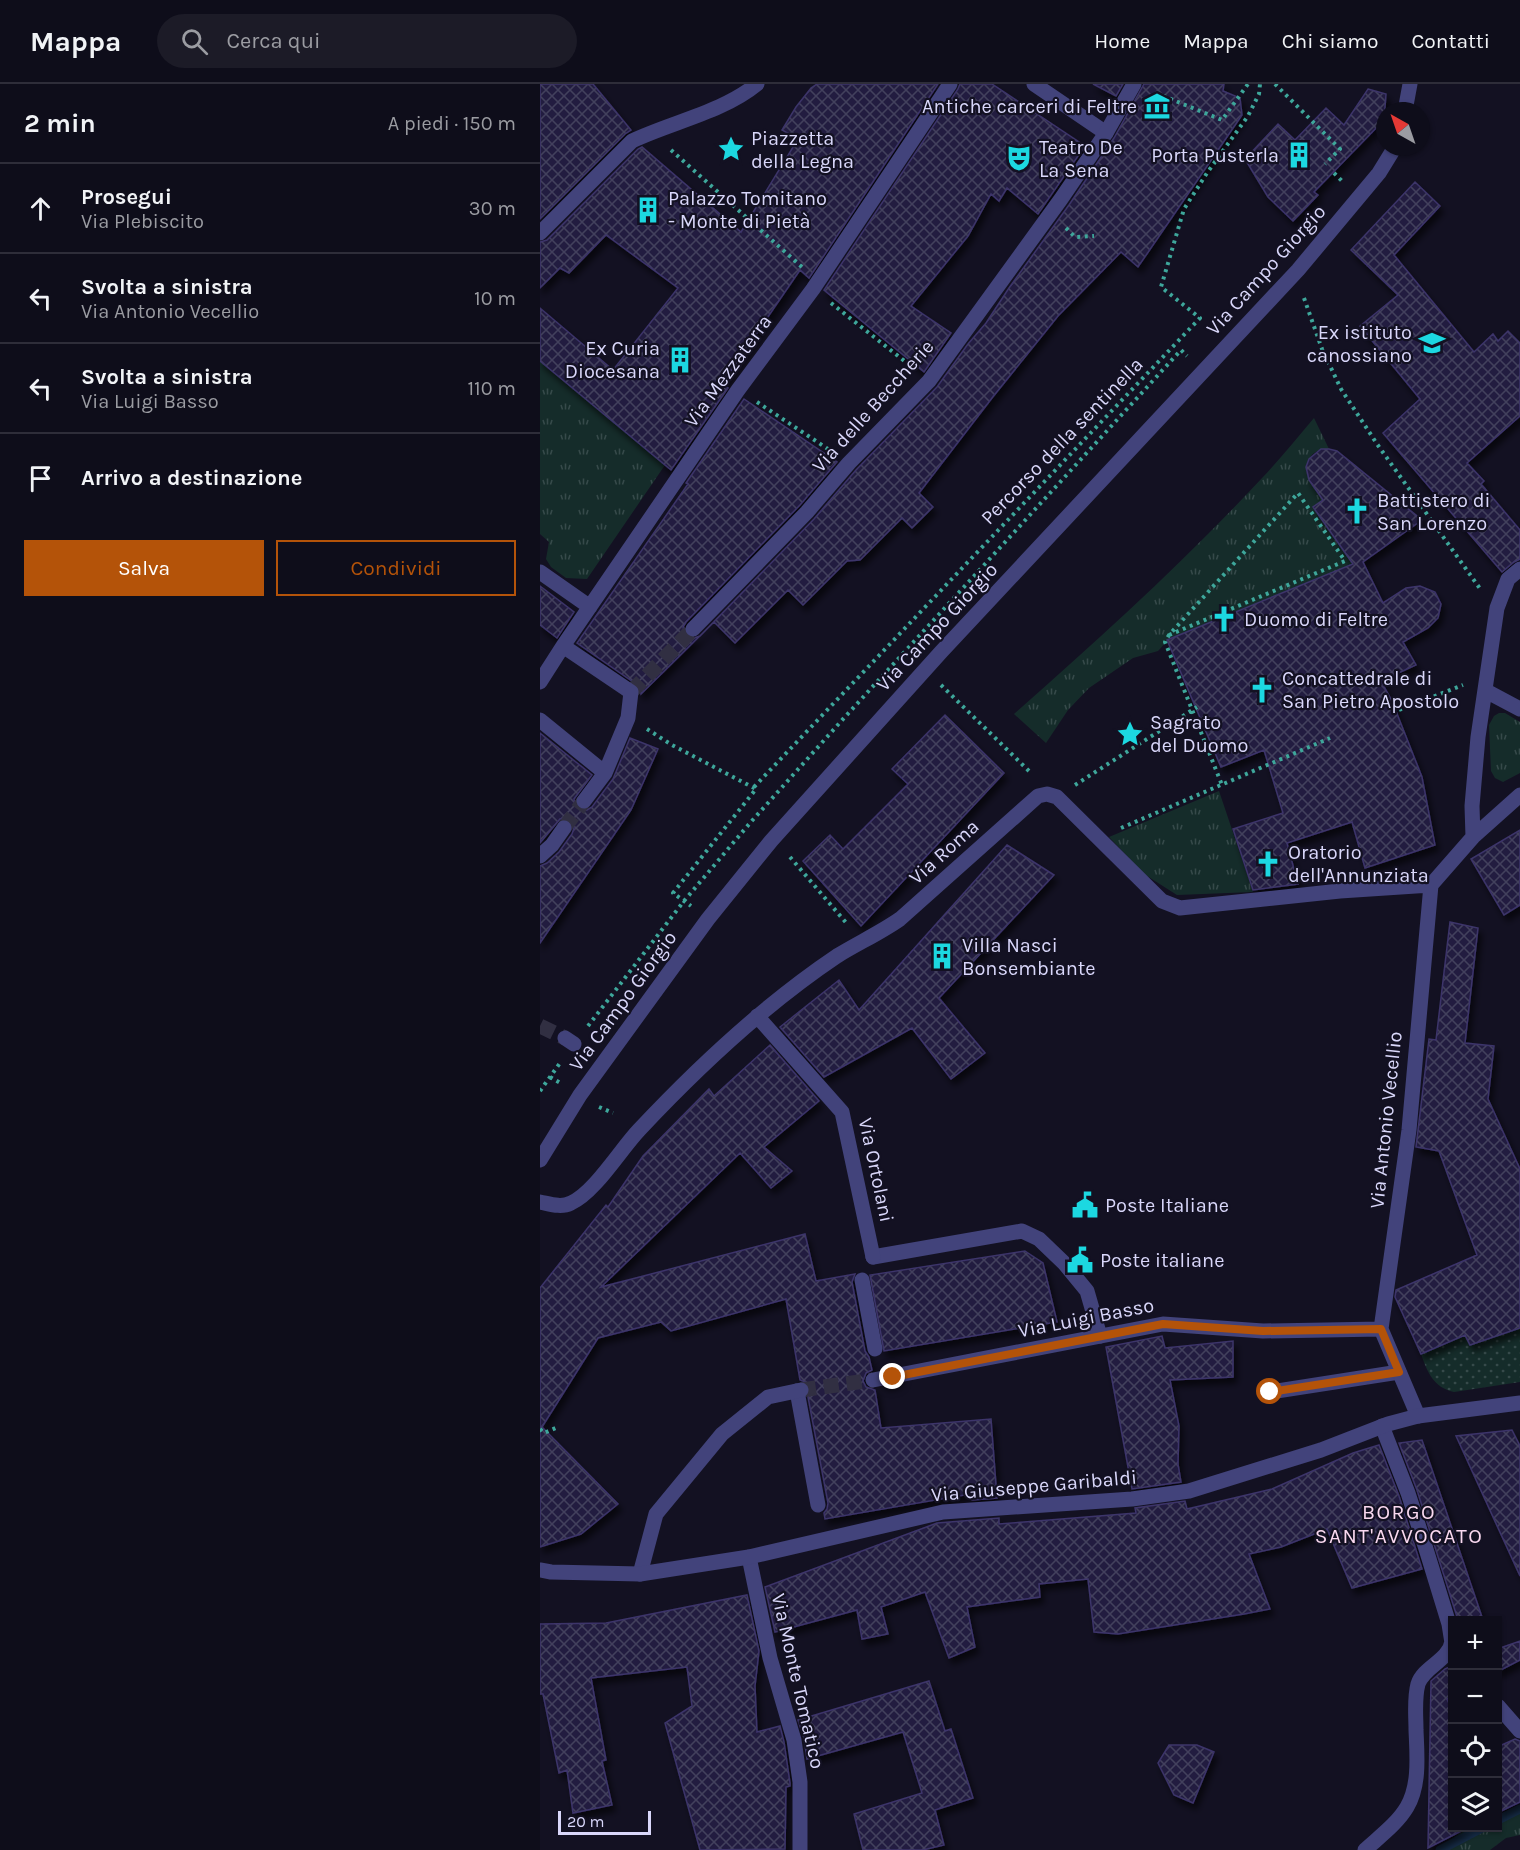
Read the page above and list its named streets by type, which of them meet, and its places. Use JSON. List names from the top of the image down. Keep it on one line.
{"streets":{"street":["Via Campo Giorgio","Via Mezzaterra","Via delle Beccherie","Via Roma","Via Antonio Vecellio","Via Ortolani","Via Luigi Basso","Via Giuseppe Garibaldi","Via Monte Tomatico"],"path":["Percorso della sentinella"]},"crossings":[["Via Roma","Via Ortolani"],["Via Antonio Vecellio","Via Luigi Basso"],["Via Ortolani","Via Luigi Basso"],["Via Giuseppe Garibaldi","Via Monte Tomatico"]],"districts":["BORGO SANT'AVVOCATO"],"places":{"museum":["Antiche carceri di Feltre"],"place":["Piazzetta della Legna","Sagrato del Duomo"],"building":["Porta Pusterla","Palazzo Tomitano - Monte di Pietà","Ex Curia Diocesana","Villa Nasci Bonsembiante"],"theatre":["Teatro De La Sena"],"school or university":["Ex istituto canossiano"],"church":["Battistero di San Lorenzo","Duomo di Feltre","Concattedrale di San Pietro Apostolo","Oratorio dell'Annunziata"],"public building":["Poste Italiane","Poste italiane"]},"scale_bar":"20 m","north":"top left","page":{"header":"Mappa","search":"Cerca qui","nav":["Home","Mappa","Chi siamo","Contatti"],"heading":["2 min","A piedi · 150 m"],"list":[["Prosegui","Via Plebiscito","30 m"],["Svolta a sinistra","Via Antonio Vecellio","10 m"],["Svolta a sinistra","Via Luigi Basso","110 m"],"Arrivo a destinazione"],"buttons":["Salva","Condividi"],"map_buttons":["+","−"],"scale":"20 m"}}
